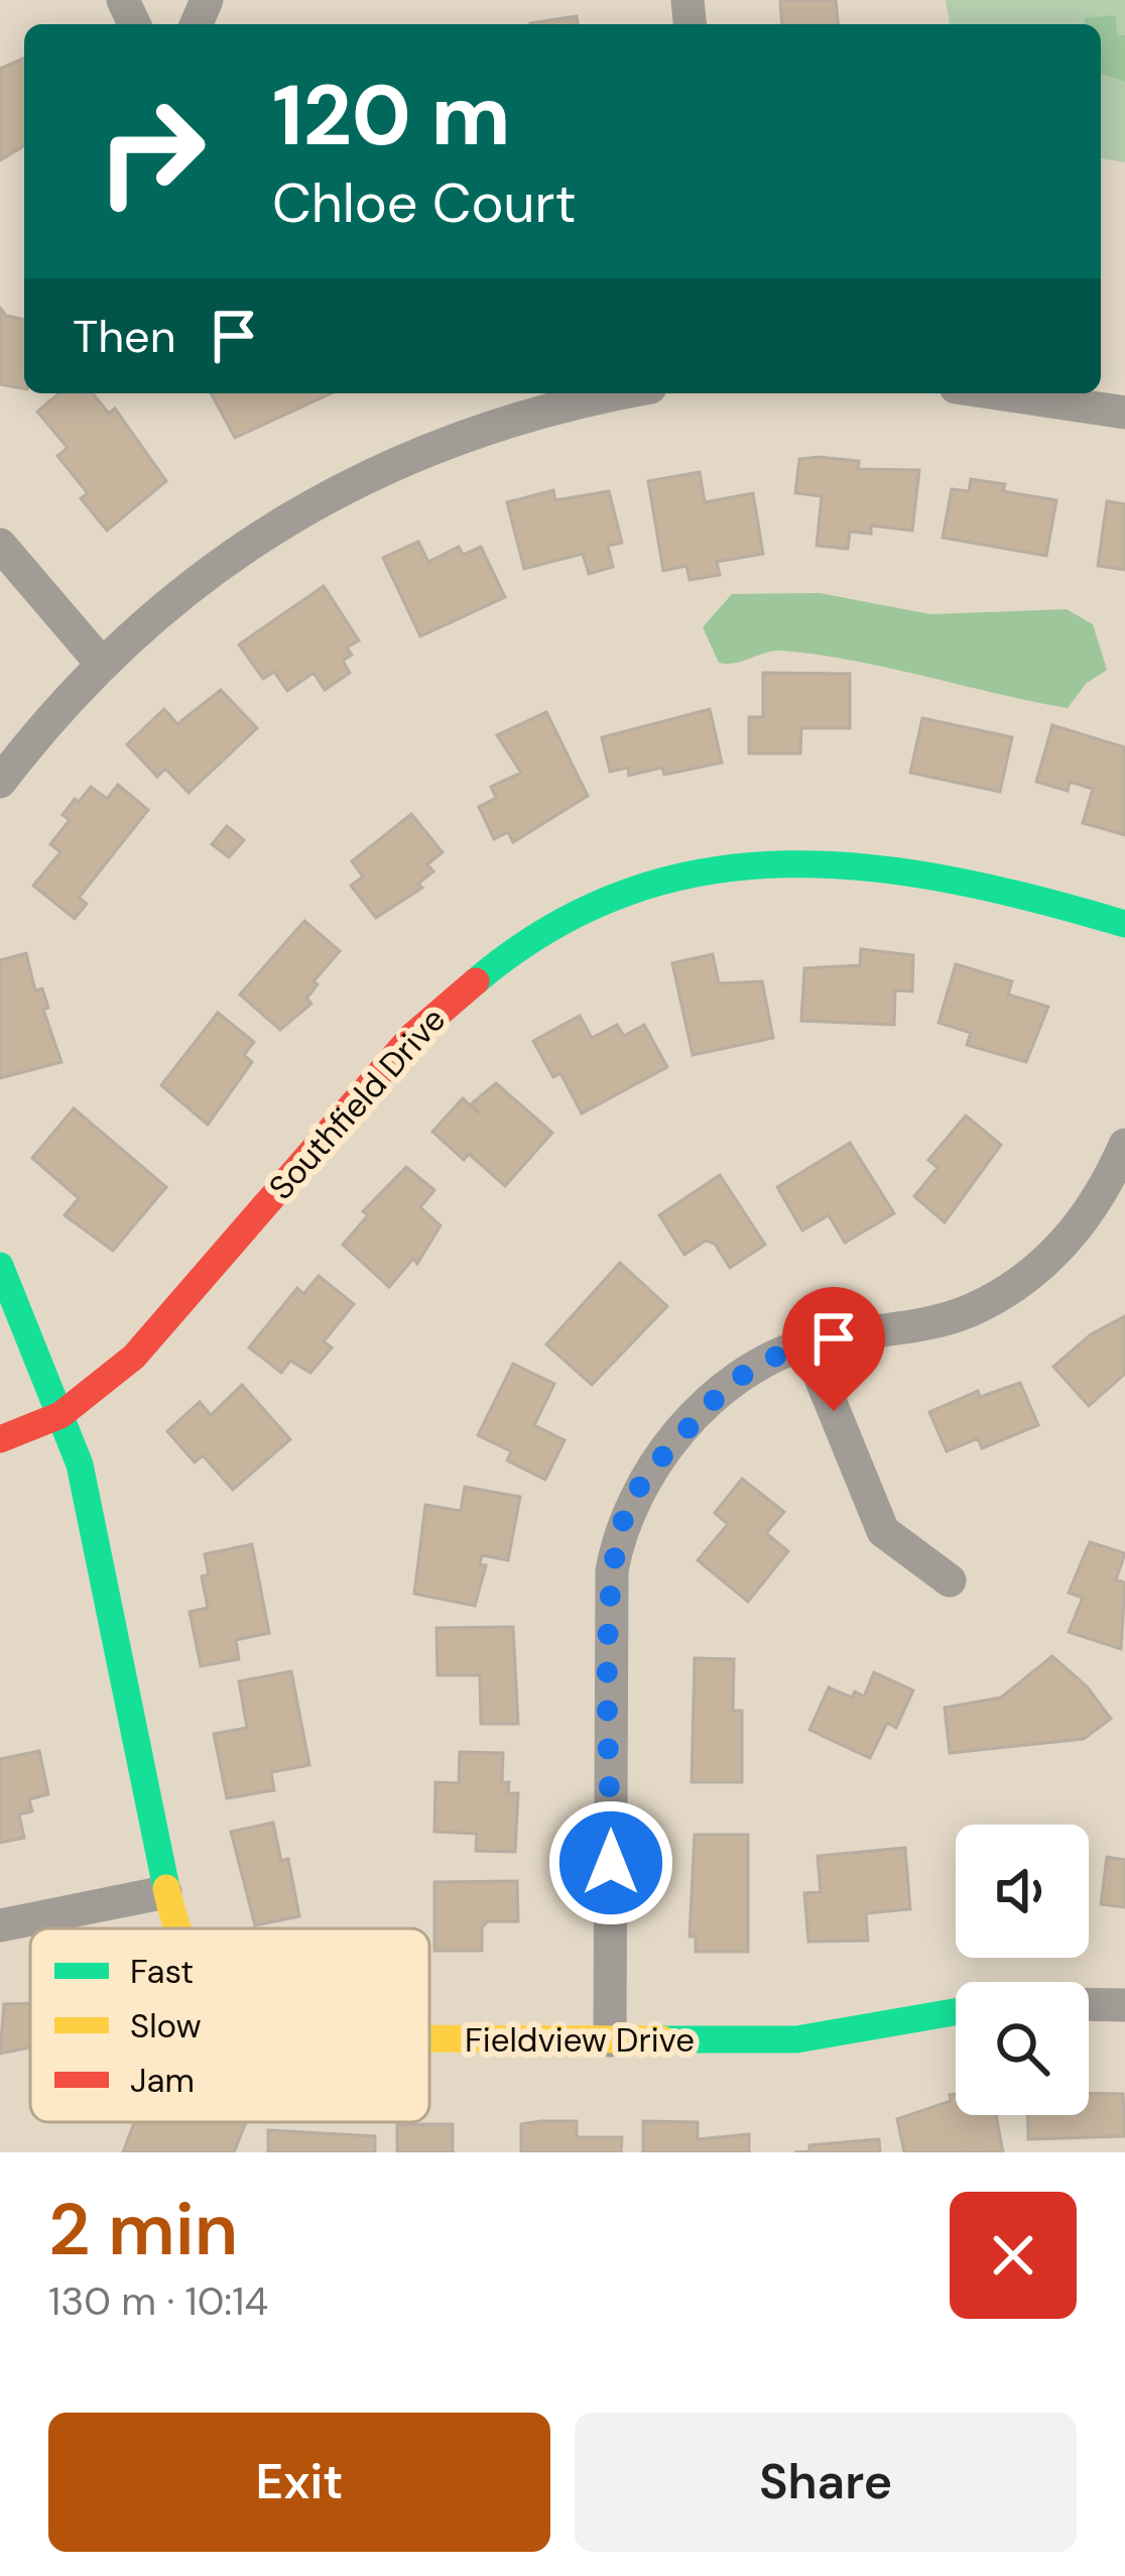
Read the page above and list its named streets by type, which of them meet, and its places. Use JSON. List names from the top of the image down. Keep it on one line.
{"streets":{"street":["Southfield Drive","Fieldview Drive"]},"crossings":[["Southfield Drive","Fieldview Drive"]],"legend":["Fast","Slow","Jam"],"page":{"turn":["120 m","Chloe Court"],"then":"Then","heading":["2 min","130 m · 10:14"],"buttons":["Exit","Share"]}}
